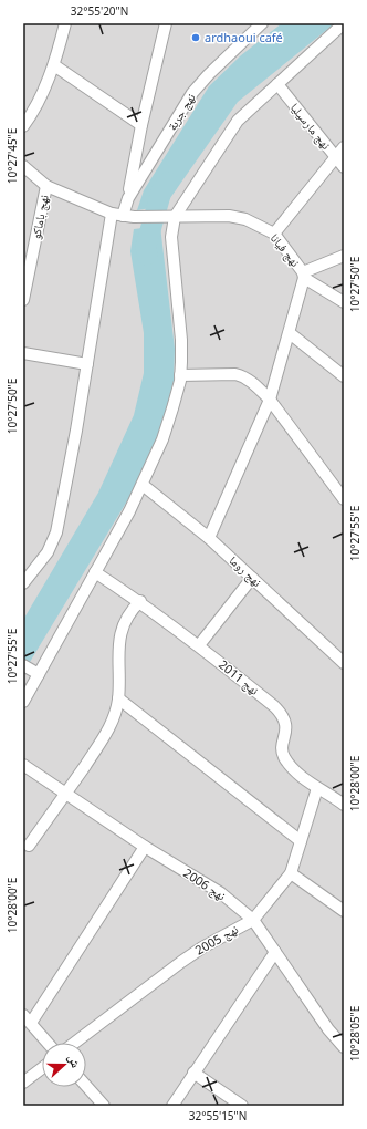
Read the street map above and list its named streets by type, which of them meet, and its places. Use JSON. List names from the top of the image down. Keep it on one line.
{"streets":{"street":["نهج جربة","نهج مارسيليا","نهج باماكو","نهج فيانا","نهج روما","نهج 2011","نهج 2006","نهج 2005"]},"crossings":[["نهج جربة","نهج فيانا"],["نهج باماكو","نهج فيانا"],["نهج 2011","نهج 2005"],["نهج 2006","نهج 2005"]],"places":["ardhaoui café"],"north":"right","coordinates":["32°55'20\"N","10°27'45\"E","10°27'50\"E","10°27'55\"E","10°28'00\"E","10°28'05\"E","32°55'15\"N"]}
